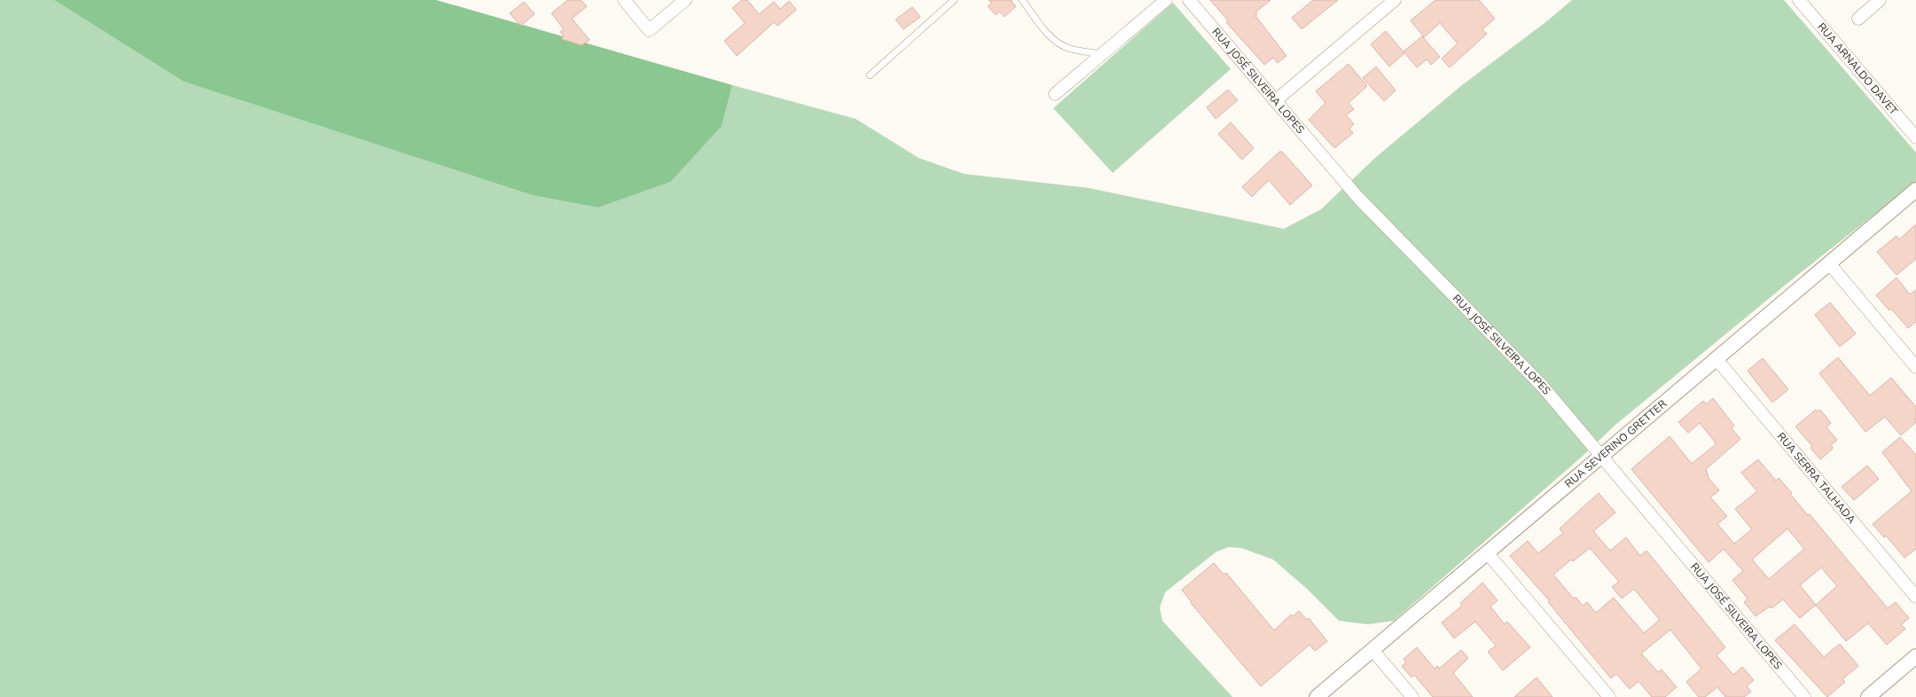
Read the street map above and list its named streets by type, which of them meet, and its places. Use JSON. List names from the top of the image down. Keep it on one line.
{"streets":{"street":["RUA ARNALDO DAVET","RUA JOSÉ SILVEIRA LOPES","RUA SEVERINO GRETTER","RUA SERRA TALHADA"]},"crossings":[["RUA JOSÉ SILVEIRA LOPES","RUA SEVERINO GRETTER"],["RUA SEVERINO GRETTER","RUA SERRA TALHADA"]]}
